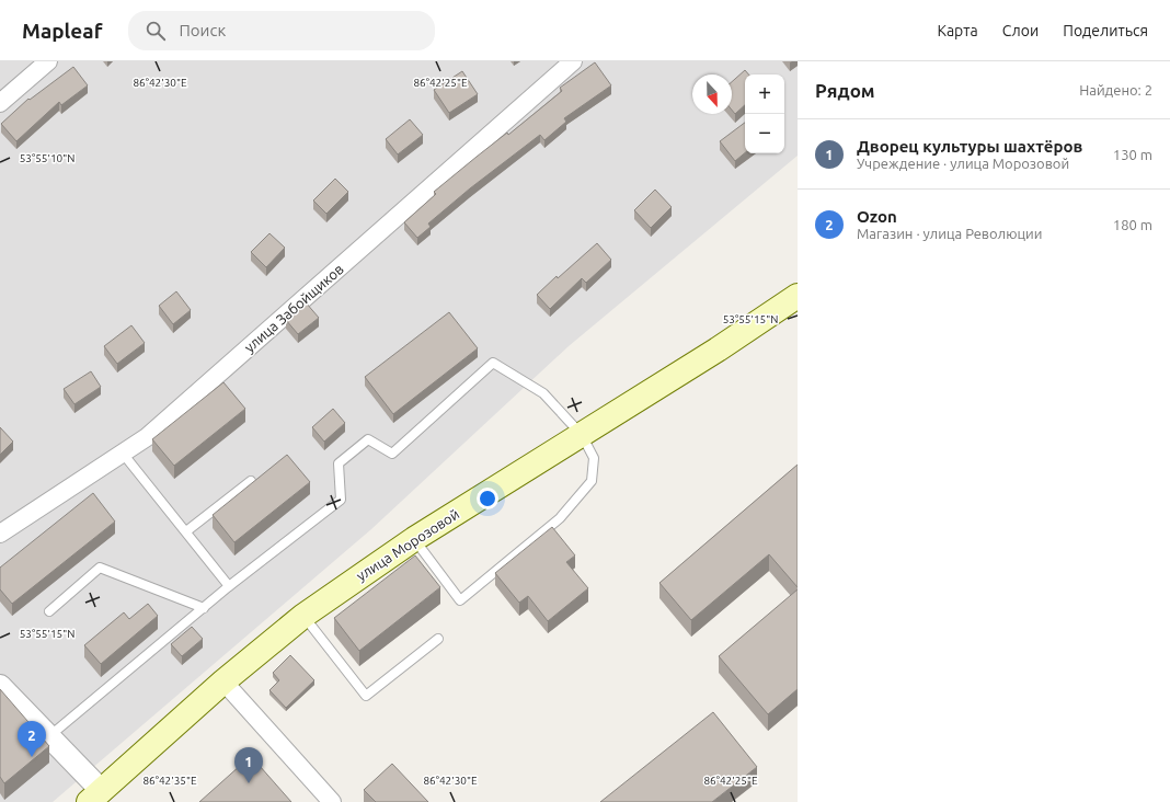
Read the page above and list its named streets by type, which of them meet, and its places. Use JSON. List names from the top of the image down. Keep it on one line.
{"streets":{"main road":["улица Морозовой"],"street":["улица Забойщиков"]},"north":"bottom","page":{"header":"Mapleaf","search":"Поиск","nav":["Карта","Слои","Поделиться"],"heading":["Рядом","Найдено: 2"],"map_buttons":["+","−"],"list":[{"mark":"1","name":"Дворец культуры шахтёров","note":"Учреждение · улица Морозовой","value":"130 m"},{"mark":"2","name":"Ozon","note":"Магазин · улица Революции","value":"180 m"}],"pins":["2","1"]},"coordinates":["86°42'30\"E","86°42'25\"E","53°55'10\"N","53°55'15\"N","86°42'35\"E"]}
